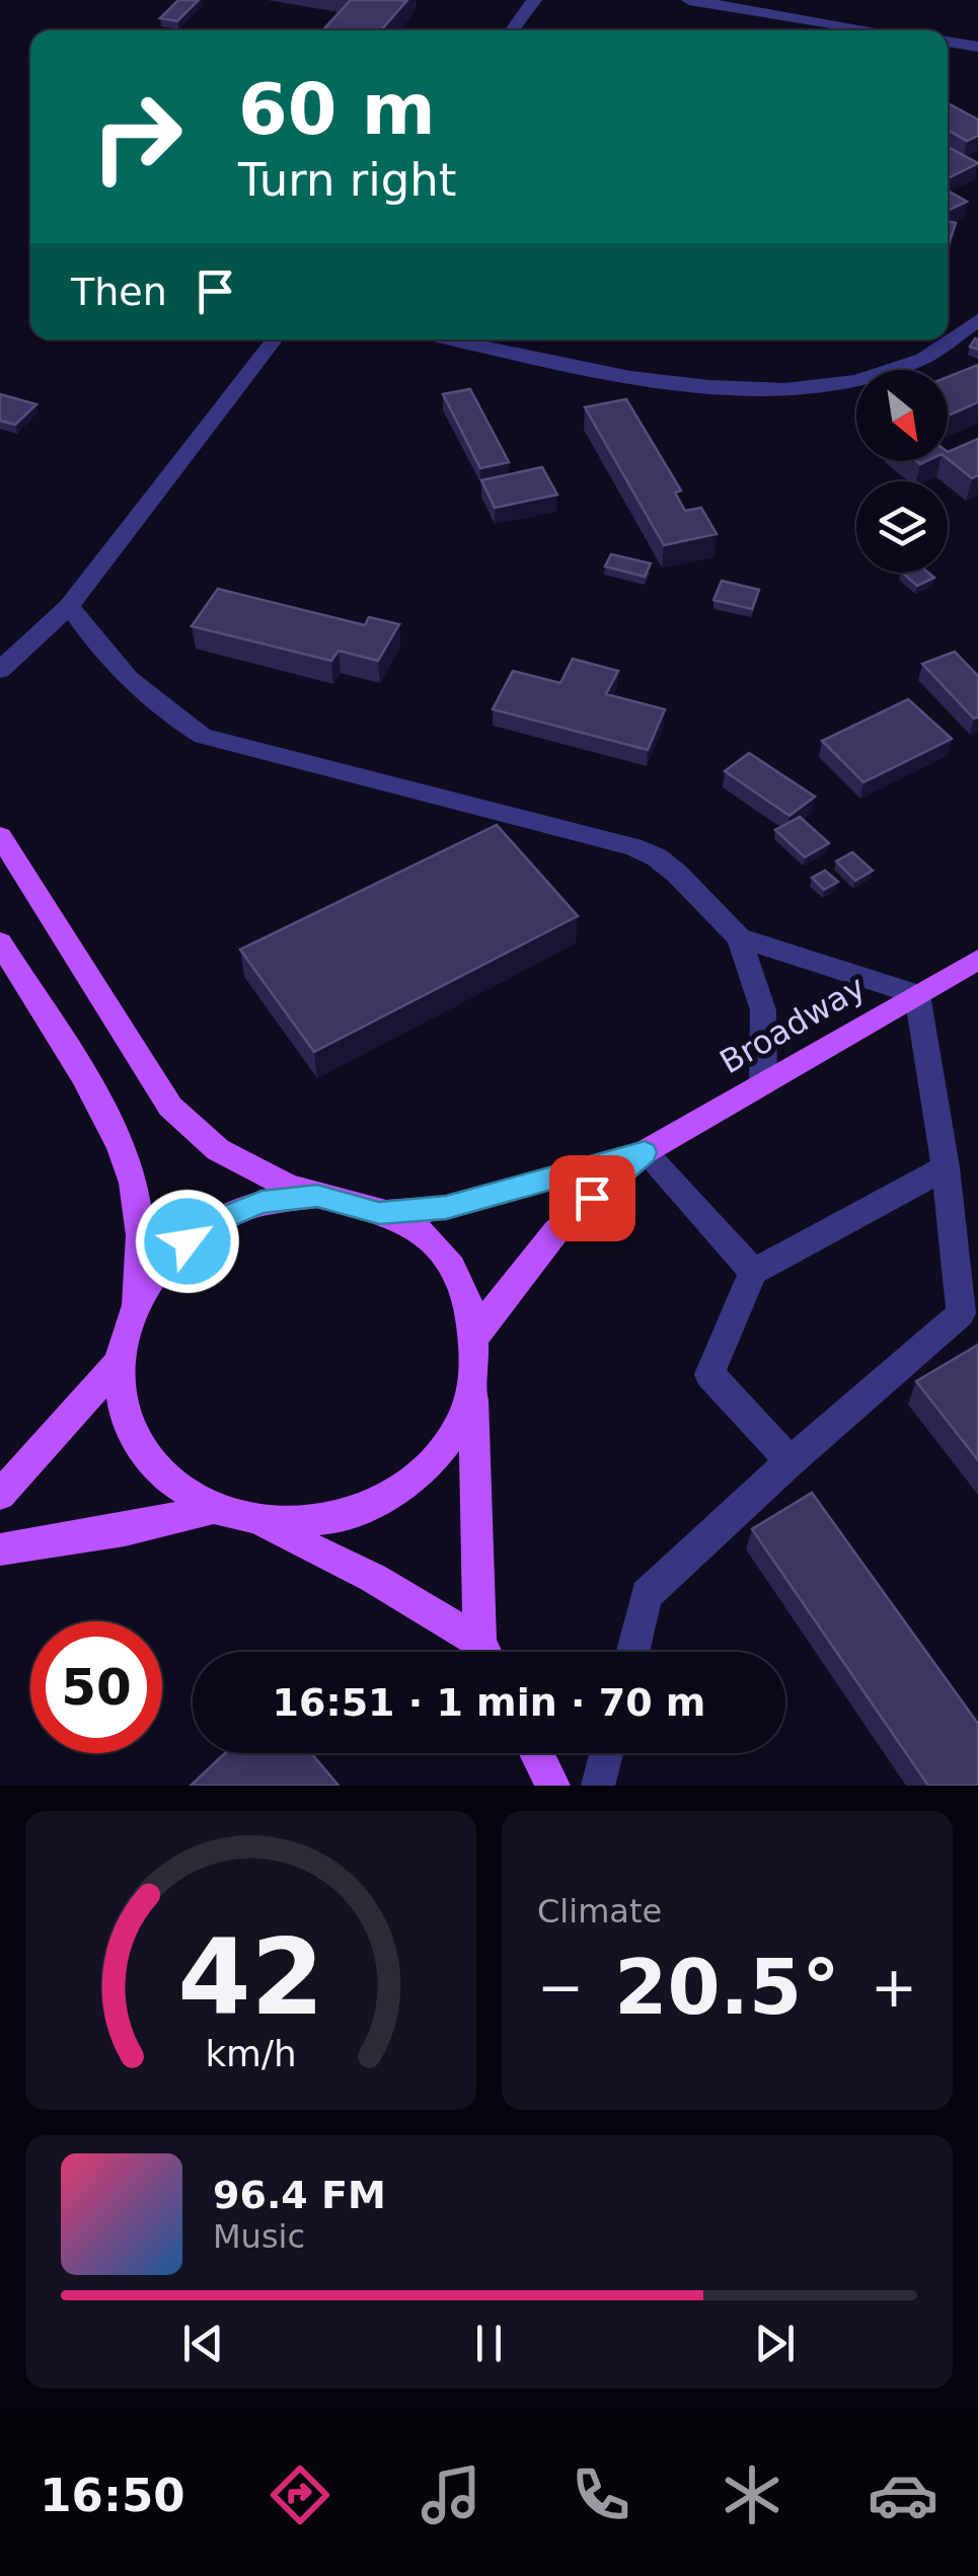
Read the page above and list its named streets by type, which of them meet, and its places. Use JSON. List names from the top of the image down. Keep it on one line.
{"streets":{"main road":["Broadway"]},"north":"bottom right","page":{"turn":["60 m","Turn right"],"then":"Then","limit":"50","trip":"16:51 · 1 min · 70 m","tile":"Climate","heat":["−","20.5°","+"],"song":["96.4 FM","Music"],"tabs":"16:50","gauge":["42","km/h"]}}
